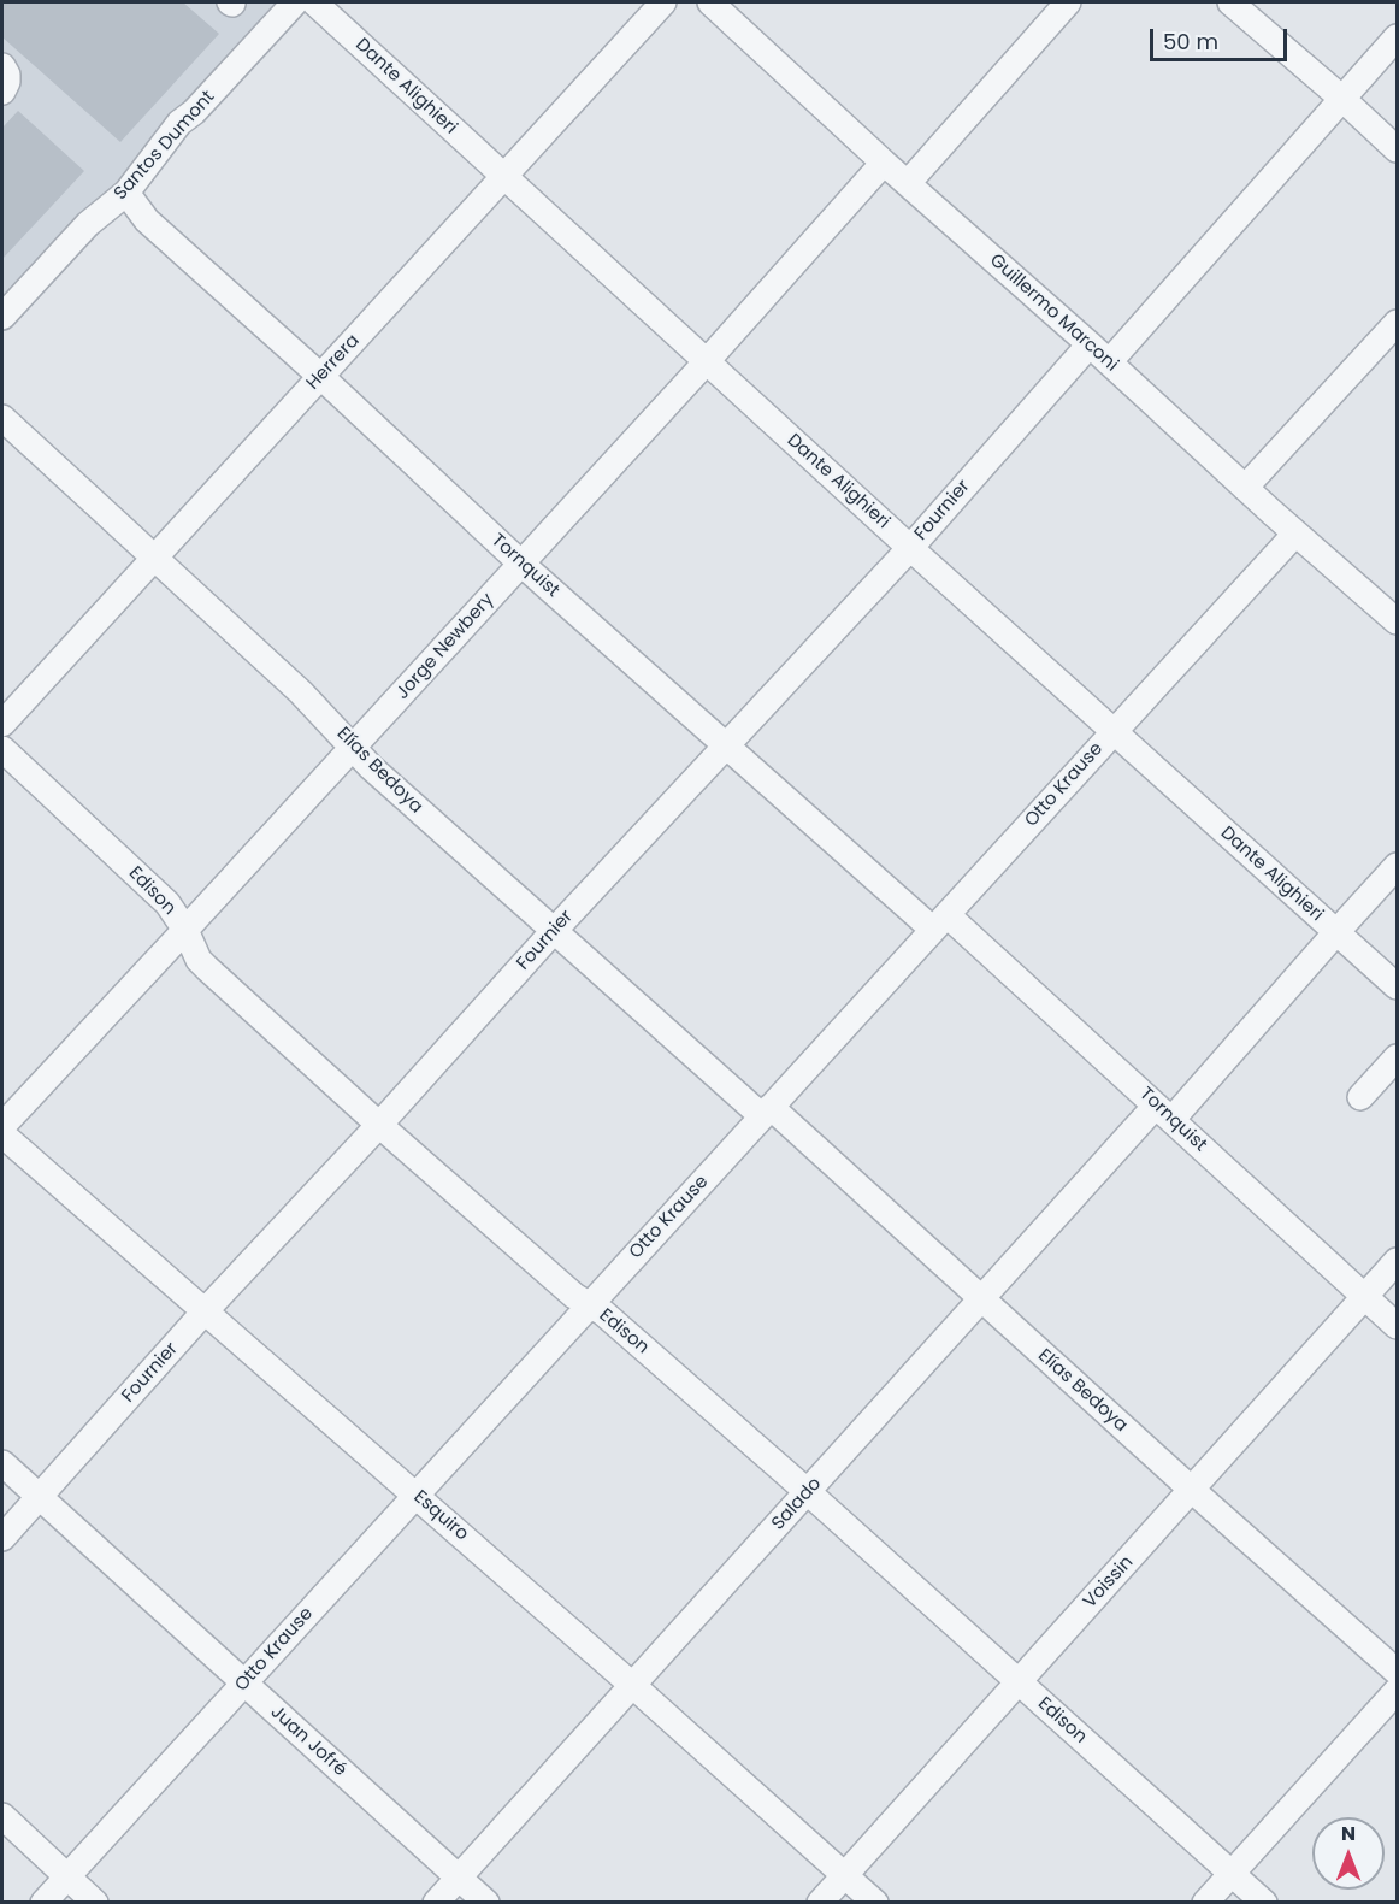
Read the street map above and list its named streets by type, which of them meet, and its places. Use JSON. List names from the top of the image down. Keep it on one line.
{"streets":{"street":["Dante Alighieri","Santos Dumont","Guillermo Marconi","Herrera","Fournier","Tornquist","Jorge Newbery","Elías Bedoya","Otto Krause","Edison","Salado","Esquiro","Voissin","Juan Jofré"]},"crossings":[["Dante Alighieri","Herrera"],["Dante Alighieri","Fournier"],["Dante Alighieri","Jorge Newbery"],["Dante Alighieri","Otto Krause"],["Dante Alighieri","Salado"],["Santos Dumont","Tornquist"],["Guillermo Marconi","Fournier"],["Guillermo Marconi","Jorge Newbery"],["Guillermo Marconi","Otto Krause"],["Herrera","Tornquist"],["Herrera","Elías Bedoya"],["Fournier","Tornquist"],["Fournier","Elías Bedoya"],["Fournier","Edison"],["Fournier","Esquiro"],["Fournier","Juan Jofré"],["Tornquist","Jorge Newbery"],["Tornquist","Otto Krause"],["Tornquist","Salado"],["Tornquist","Voissin"],["Jorge Newbery","Elías Bedoya"],["Jorge Newbery","Edison"],["Jorge Newbery","Esquiro"],["Elías Bedoya","Otto Krause"],["Elías Bedoya","Salado"],["Elías Bedoya","Voissin"],["Otto Krause","Edison"],["Otto Krause","Esquiro"],["Otto Krause","Juan Jofré"],["Edison","Salado"],["Edison","Voissin"],["Salado","Esquiro"],["Salado","Juan Jofré"],["Esquiro","Voissin"]],"scale_bar":"50 m","north":"top"}
